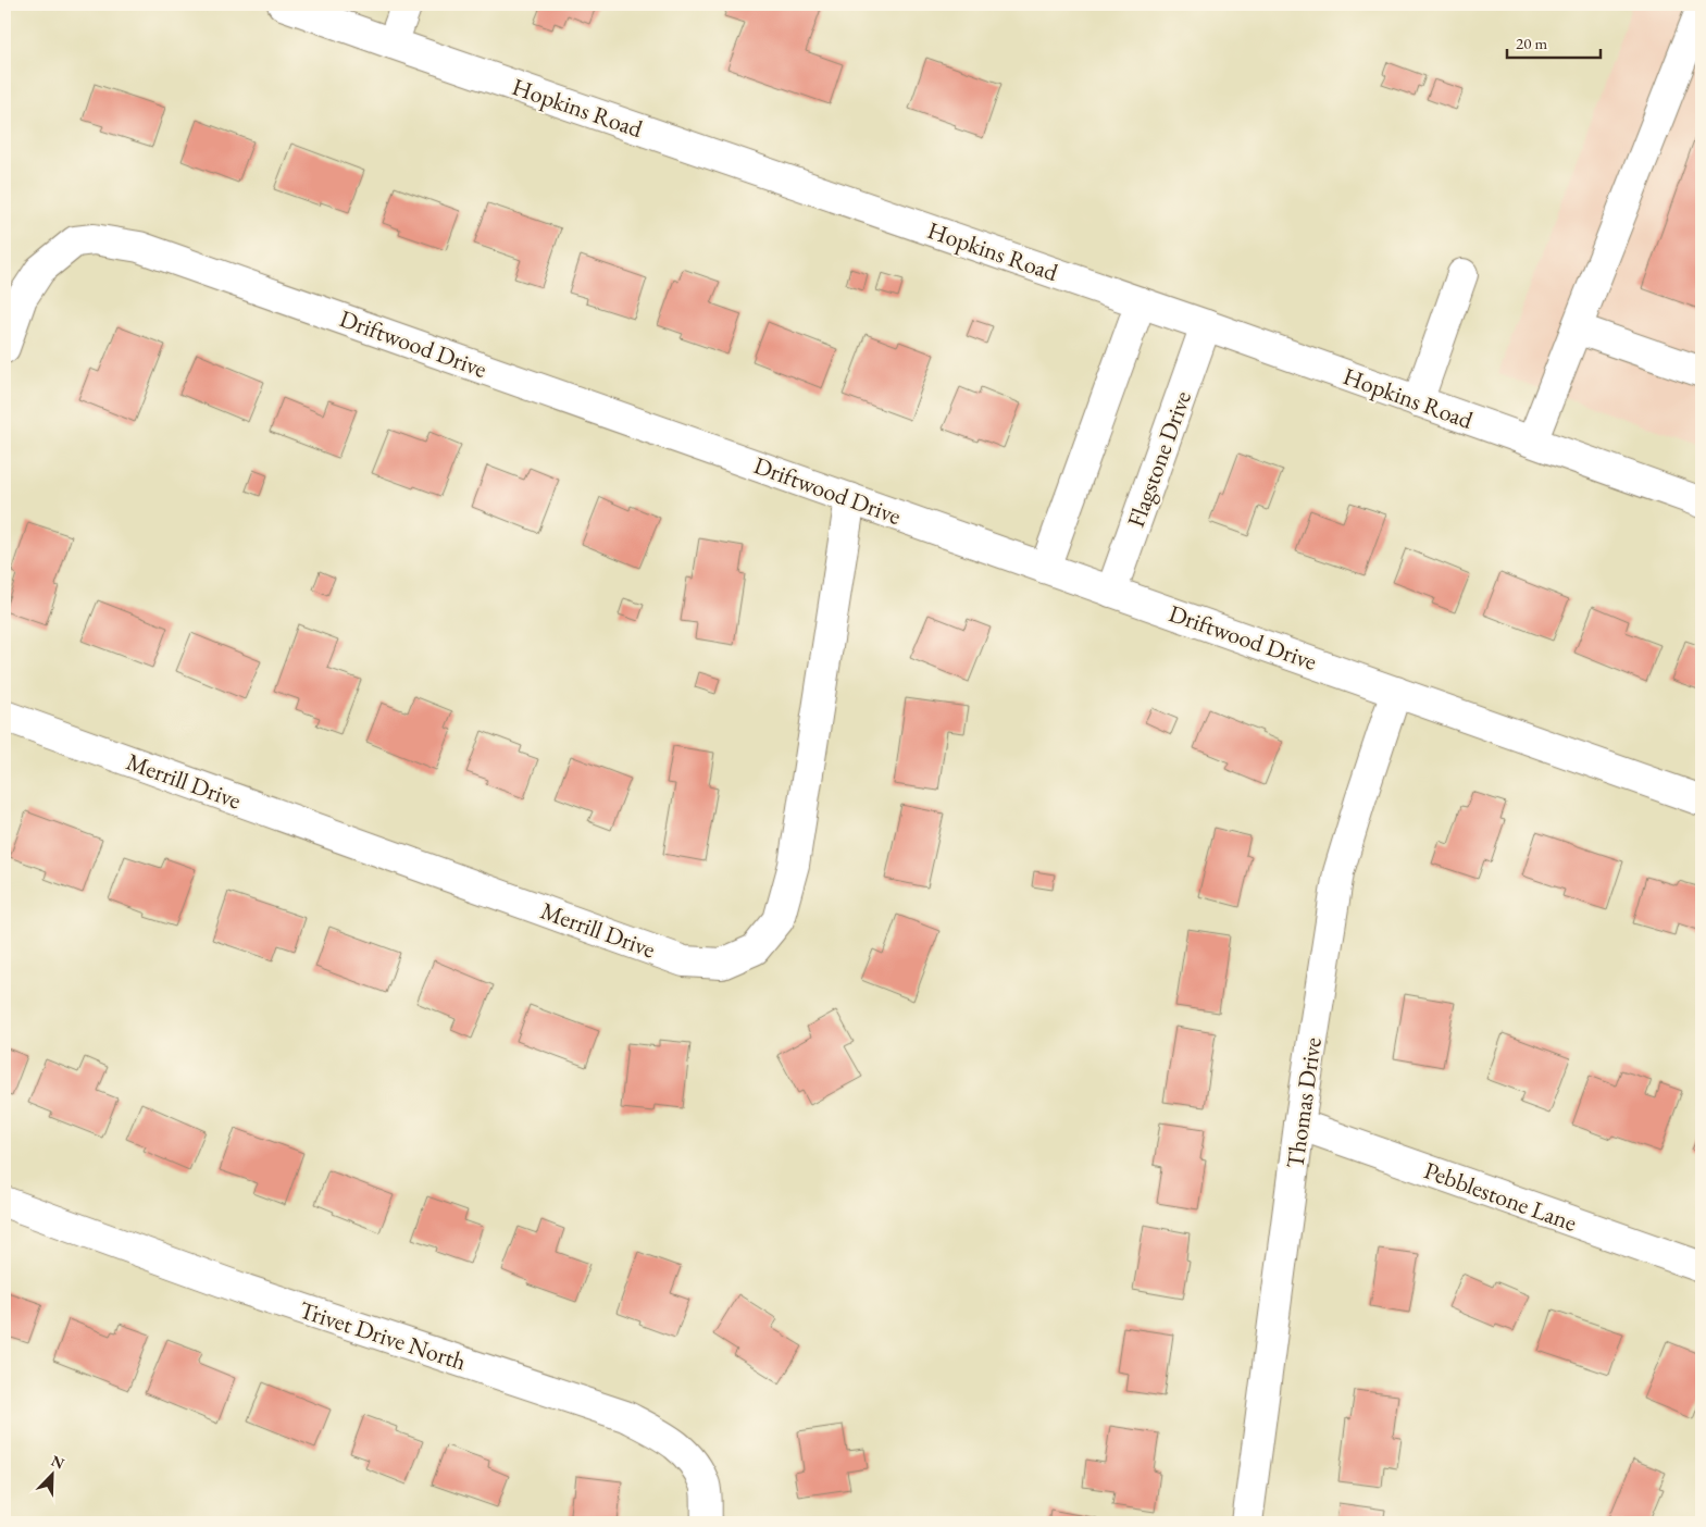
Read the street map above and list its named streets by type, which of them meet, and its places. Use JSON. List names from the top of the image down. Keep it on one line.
{"streets":{"street":["Hopkins Road","Driftwood Drive","Flagstone Drive","Merrill Drive","Thomas Drive","Pebblestone Lane","Trivet Drive North"]},"crossings":[["Hopkins Road","Flagstone Drive"],["Driftwood Drive","Flagstone Drive"],["Driftwood Drive","Merrill Drive"],["Driftwood Drive","Thomas Drive"],["Thomas Drive","Pebblestone Lane"]],"scale_bar":"20 m","north":"top right"}
